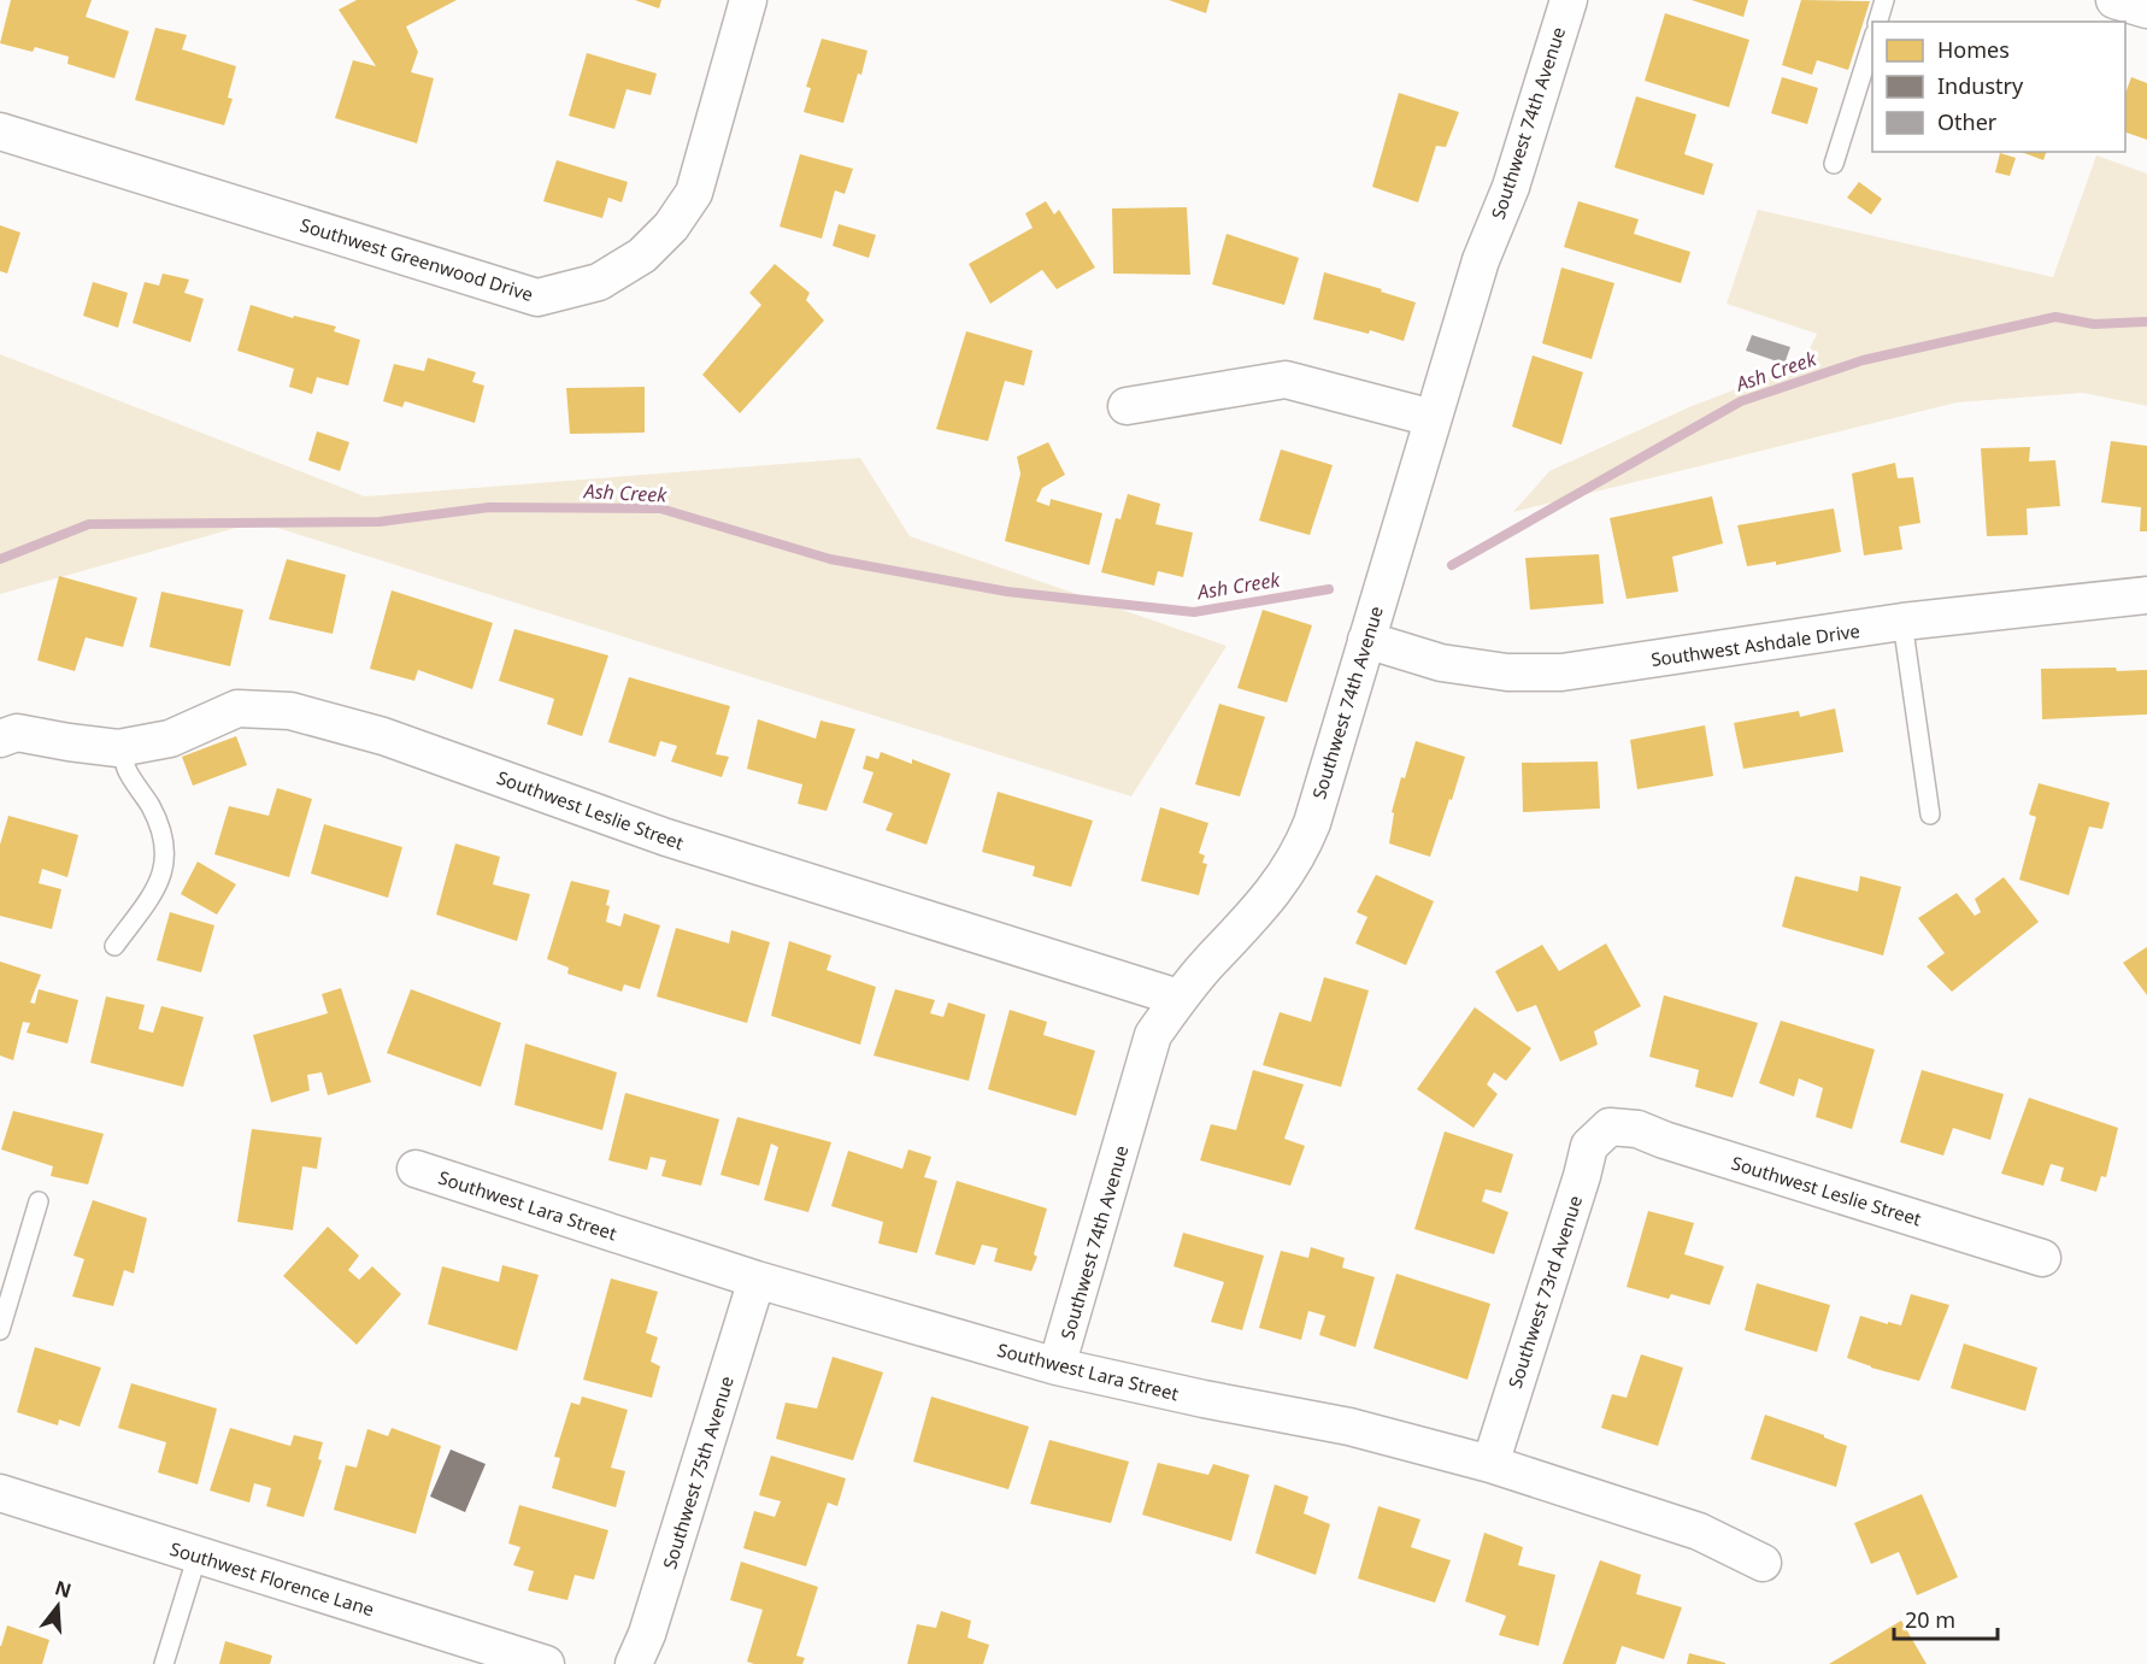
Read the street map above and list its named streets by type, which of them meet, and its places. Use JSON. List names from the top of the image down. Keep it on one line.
{"streets":{"street":["Southwest 74th Avenue","Southwest Greenwood Drive","Southwest Ashdale Drive","Southwest Leslie Street","Southwest Lara Street","Southwest 73rd Avenue","Southwest 75th Avenue","Southwest Florence Lane"]},"crossings":[["Southwest 74th Avenue","Southwest Ashdale Drive"],["Southwest 74th Avenue","Southwest Leslie Street"],["Southwest 74th Avenue","Southwest Lara Street"],["Southwest Leslie Street","Southwest 73rd Avenue"],["Southwest Lara Street","Southwest 73rd Avenue"],["Southwest Lara Street","Southwest 75th Avenue"]],"water":["Ash Creek"],"legend":["Homes","Industry","Other"],"scale_bar":"20 m","north":"top"}
